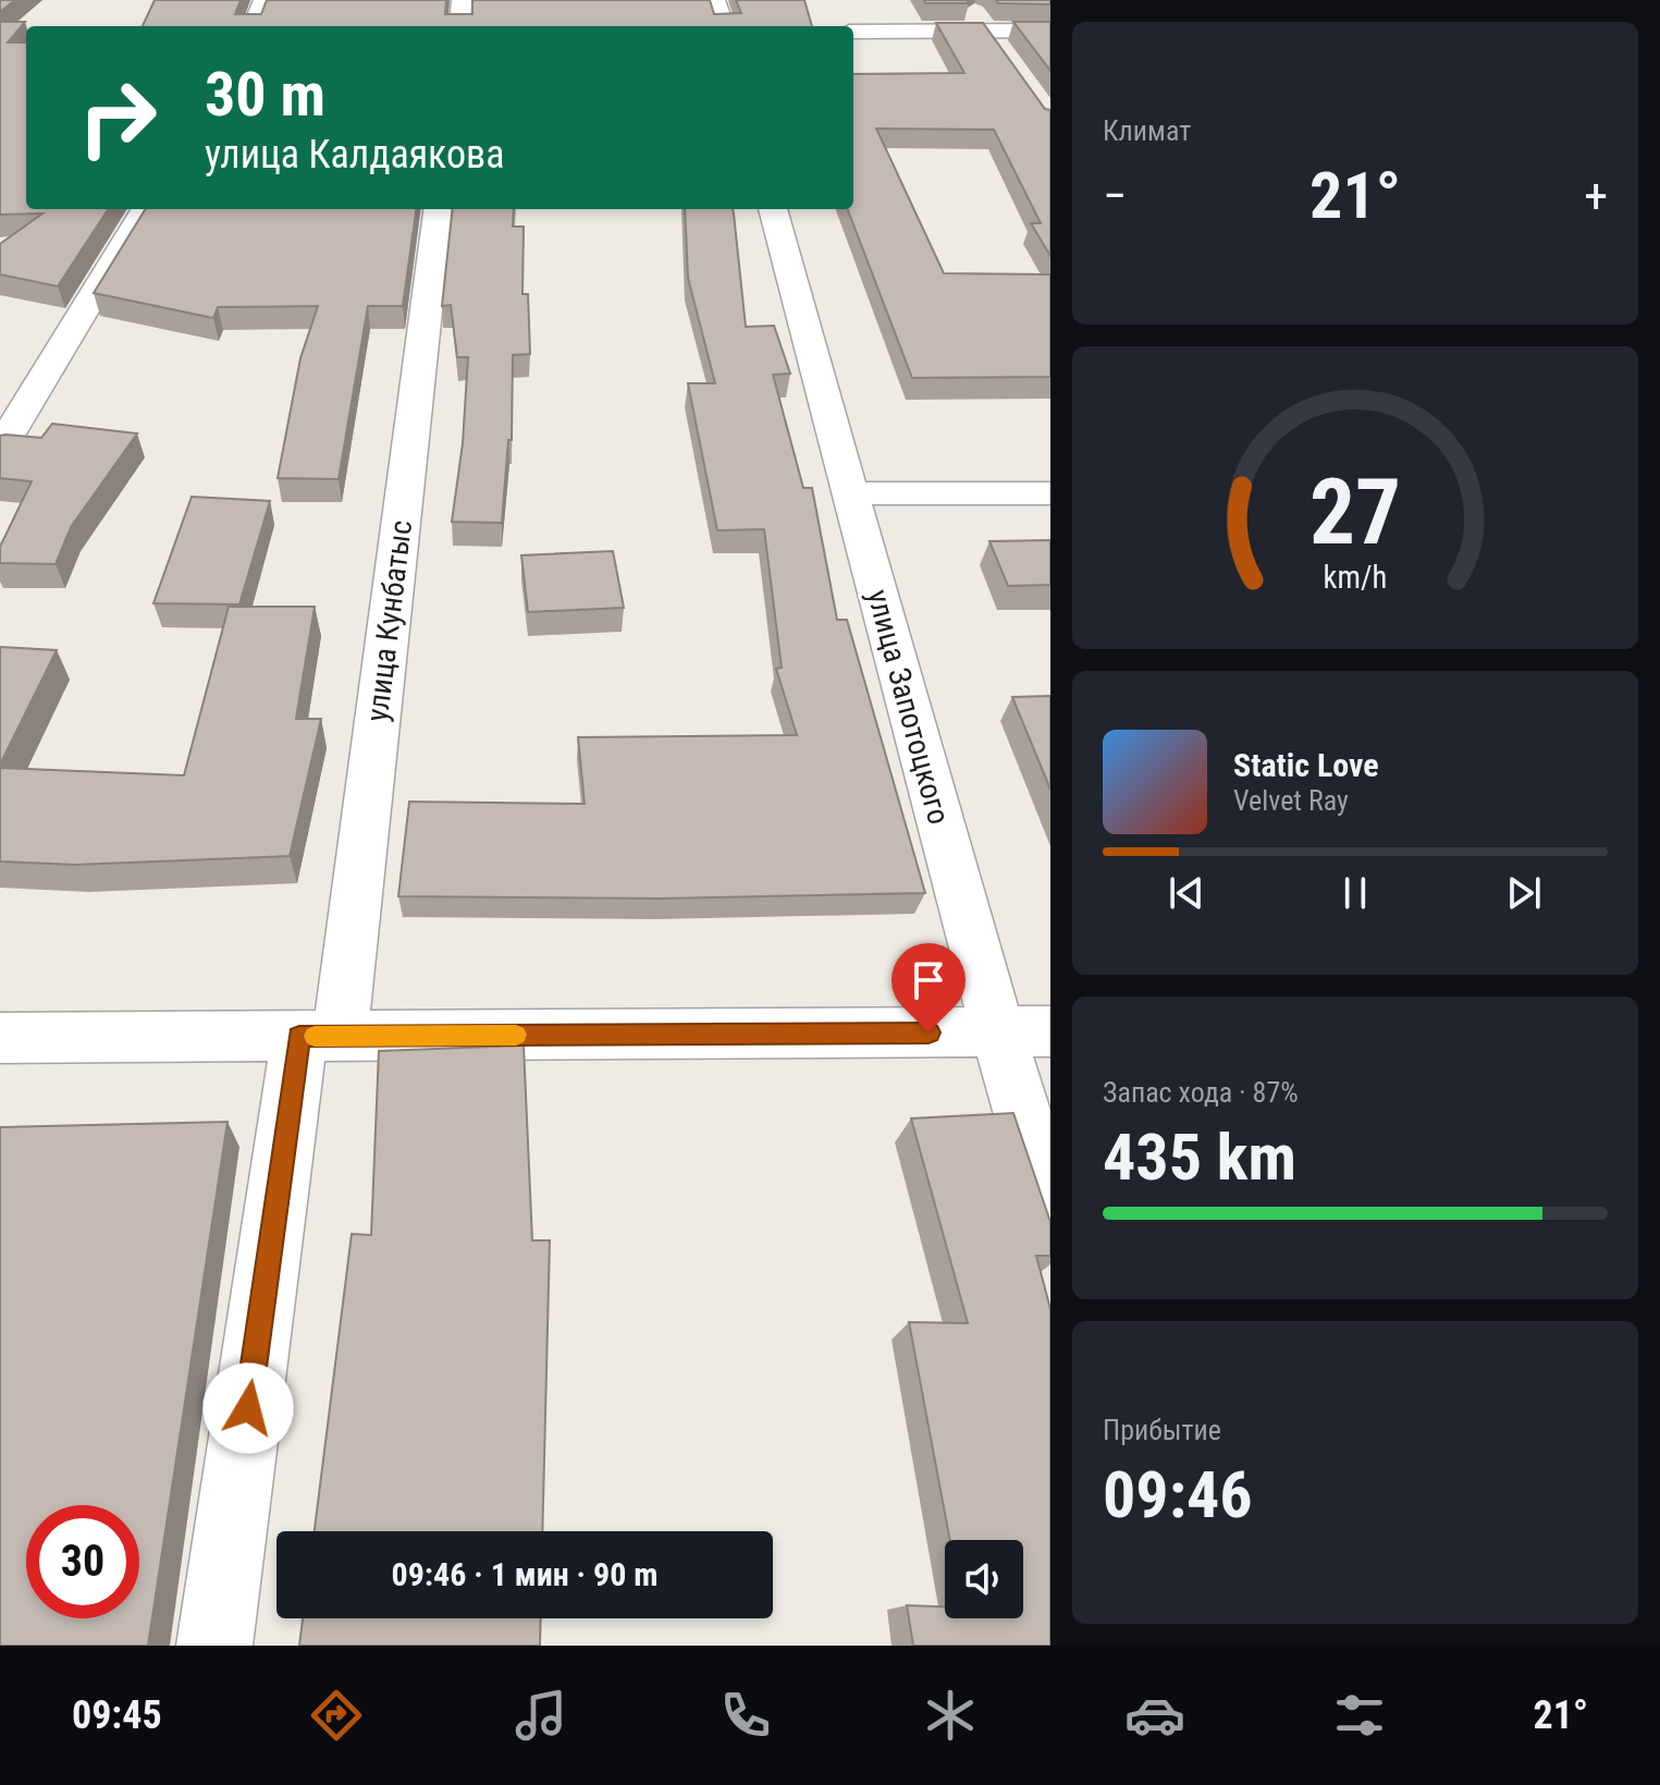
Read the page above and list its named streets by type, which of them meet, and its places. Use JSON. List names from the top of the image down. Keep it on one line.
{"streets":{"street":["улица Кунбатыс","улица Запотоцкого"]},"page":{"tile":["Климат",["Запас хода · 87%","435 km"],["Прибытие","09:46"]],"turn":["30 m","улица Калдаякова"],"heat":["−","21°","+"],"song":["Static Love","Velvet Ray"],"limit":"30","trip":"09:46 · 1 мин · 90 m","tabs":["09:45","21°"],"gauge":["27","km/h"]}}
